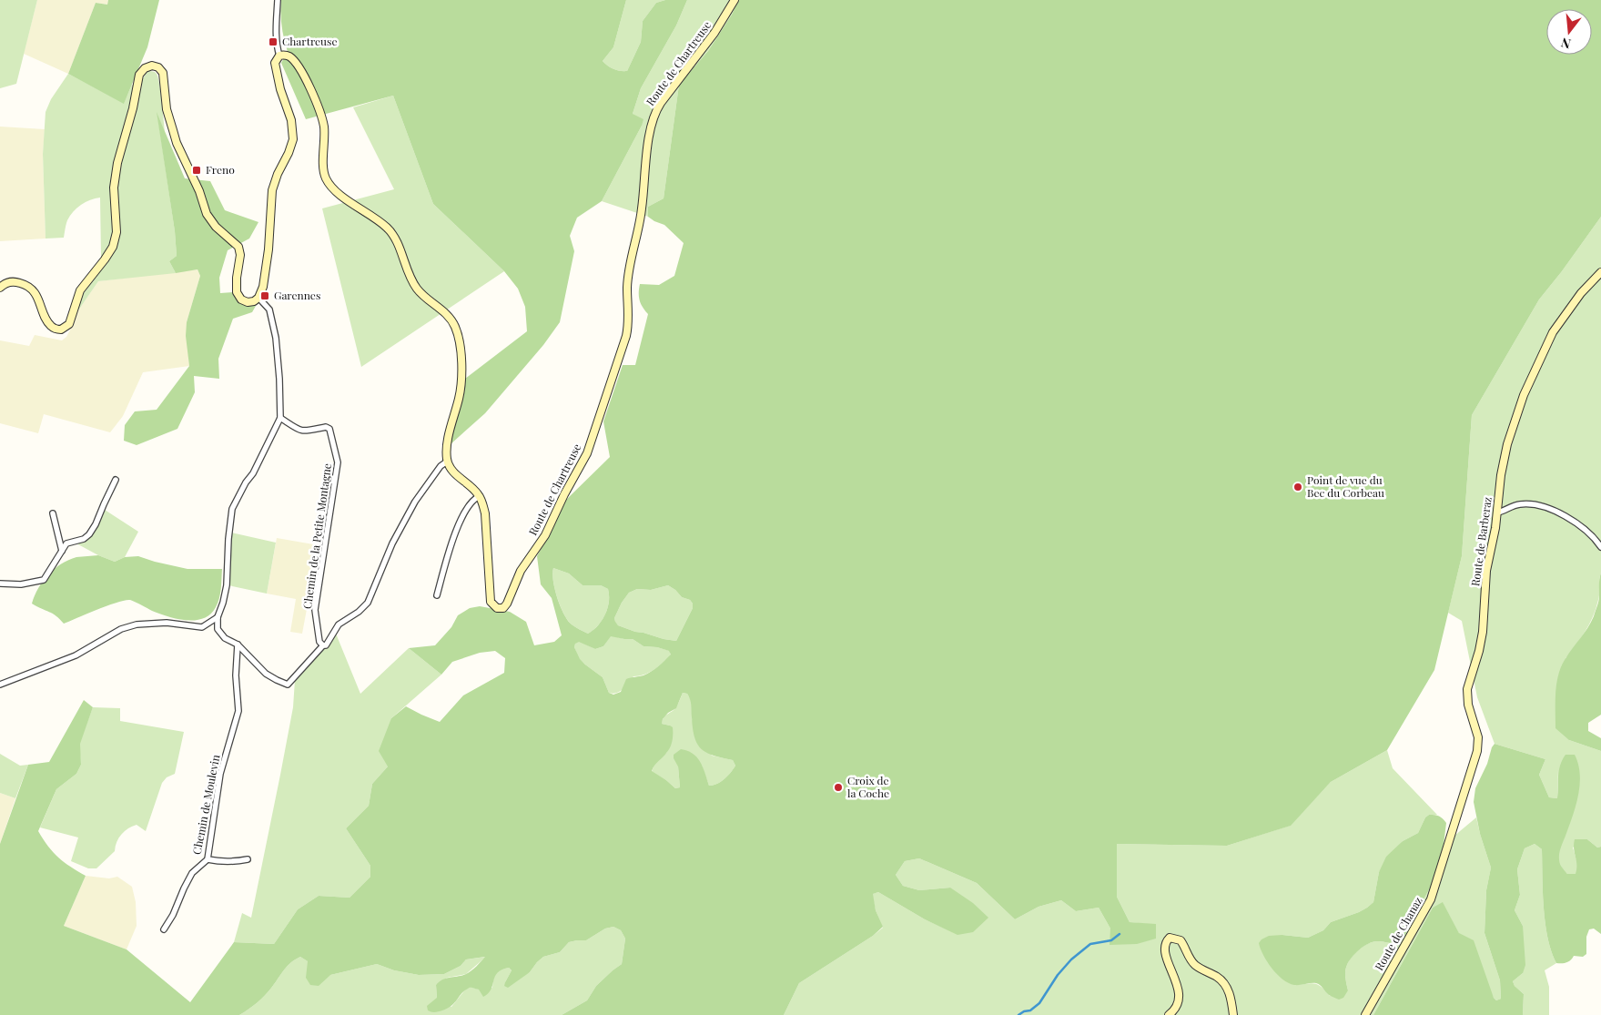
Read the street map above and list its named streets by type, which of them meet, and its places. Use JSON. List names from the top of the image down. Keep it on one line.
{"streets":{"street":["Route de Chartreuse","Chemin de la Petite Montagne","Route de Barberaz","Chemin de Moulevin","Route de Chanaz"]},"crossings":[["Route de Barberaz","Route de Chanaz"]],"places":{"transit":["Chartreuse","Freno","Garennes"],"other":["Point de vue du Bec du Corbeau","Croix de la Coche"]},"north":"bottom"}
